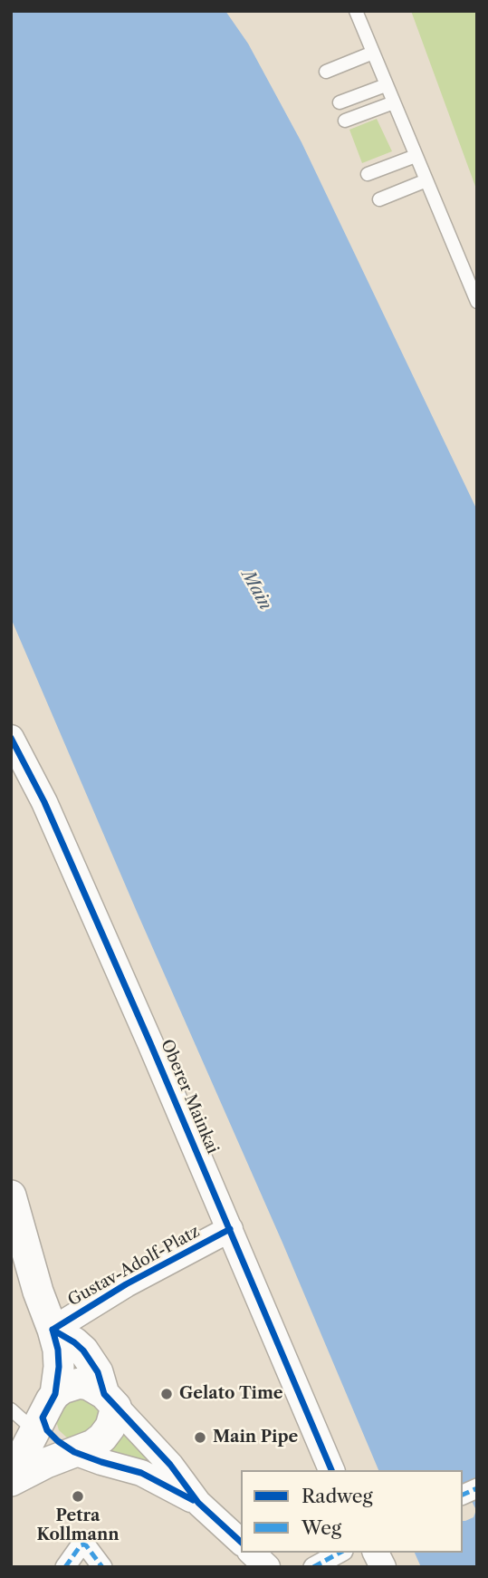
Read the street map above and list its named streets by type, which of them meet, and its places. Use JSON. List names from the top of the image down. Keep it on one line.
{"streets":{"street":["Oberer Mainkai","Gustav-Adolf-Platz"]},"crossings":[["Oberer Mainkai","Gustav-Adolf-Platz"]],"water":["Main"],"places":["Gelato Time","Main Pipe","Petra Kollmann"],"legend":["Radweg","Weg"]}
